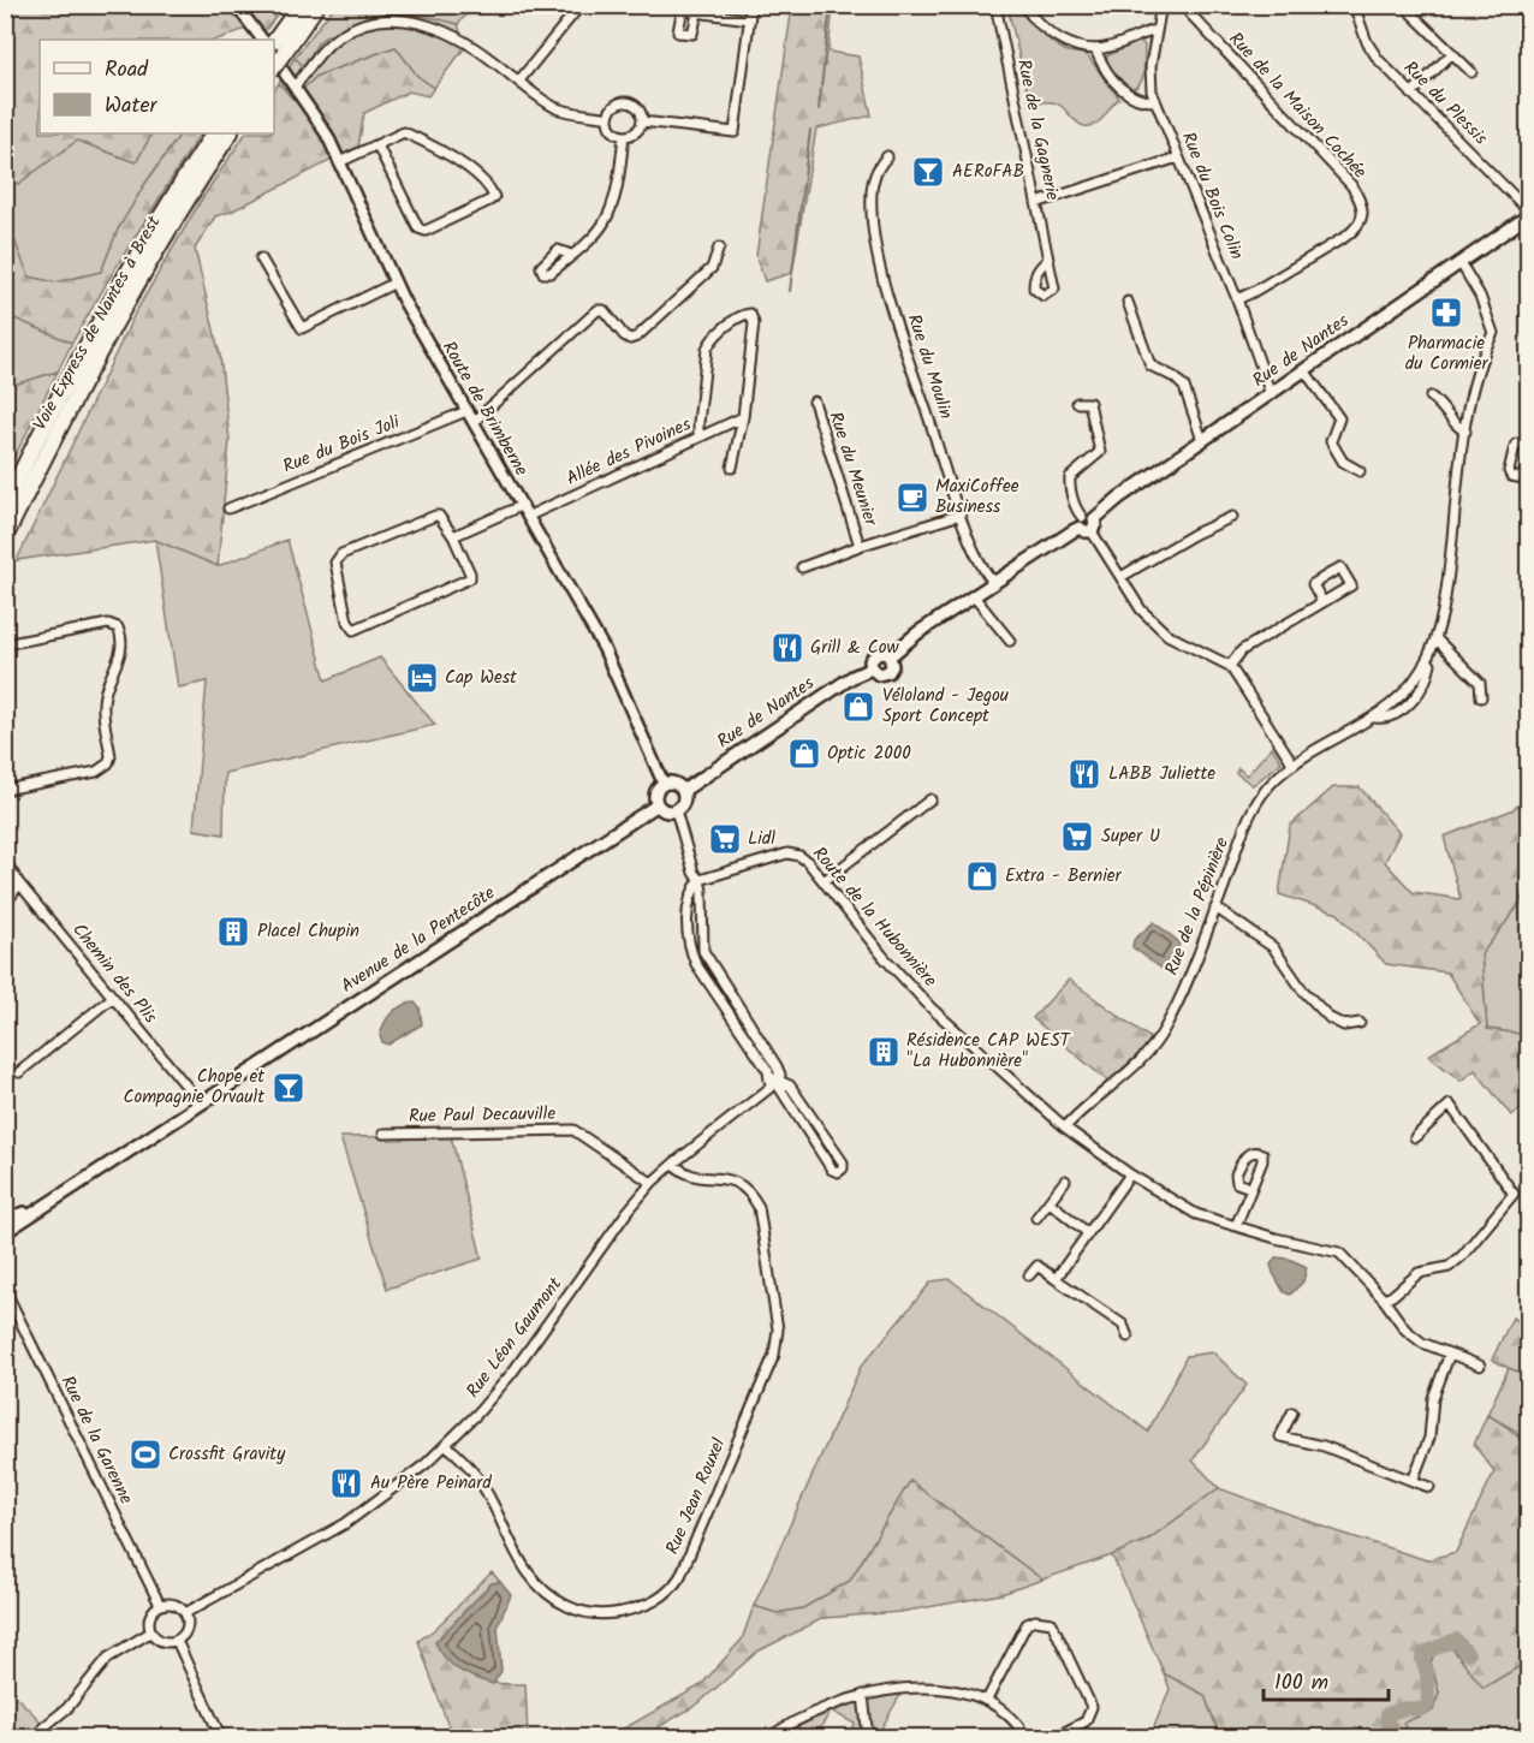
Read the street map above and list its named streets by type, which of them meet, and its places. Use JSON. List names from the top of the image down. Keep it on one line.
{"streets":{"highway":["Voie Express de Nantes à Brest"],"main road":["Rue de Nantes","Avenue de la Pentecôte"],"street":["Rue du Plessis","Rue de la Maison Cochée","Rue de la Gagnerie","Rue du Bois Colin","Rue du Moulin","Route de Brimberne","Rue du Bois Joli","Allée des Pivoines","Rue du Meunier","Rue de la Pépinière","Route de la Hubonnière","Chemin des Plis","Rue Paul Decauville","Rue Léon Gaumont","Rue de la Garenne","Rue Jean Rouxel"]},"crossings":[["Rue du Plessis","Rue de Nantes"],["Rue de la Maison Cochée","Rue du Bois Colin"],["Rue du Bois Colin","Rue de Nantes"],["Rue de Nantes","Rue du Moulin"],["Rue de Nantes","Route de Brimberne"],["Rue de Nantes","Rue de la Pépinière"],["Rue de Nantes","Avenue de la Pentecôte"],["Rue du Moulin","Rue du Meunier"],["Route de Brimberne","Rue du Bois Joli"],["Route de Brimberne","Allée des Pivoines"],["Route de Brimberne","Avenue de la Pentecôte"],["Rue de la Pépinière","Route de la Hubonnière"],["Avenue de la Pentecôte","Chemin des Plis"],["Rue Paul Decauville","Rue Léon Gaumont"],["Rue Léon Gaumont","Rue de la Garenne"],["Rue Léon Gaumont","Rue Jean Rouxel"]],"places":{"bar":["AERoFAB","Chope et Compagnie Orvault"],"pharmacy":["Pharmacie du Cormier"],"cafe":["MaxiCoffee Business"],"restaurant":["Grill & Cow","LABB Juliette","Au Père Peinard"],"hotel":["Cap West"],"shop":["Véloland - Jegou Sport Concept","Optic 2000","Extra - Bernier"],"supermarket":["Super U","Lidl"],"building":["Placel Chupin","Résidence CAP WEST \"La Hubonnière\""],"sports":["Crossfit Gravity"]},"legend":["Road","Water"],"scale_bar":"100 m"}
